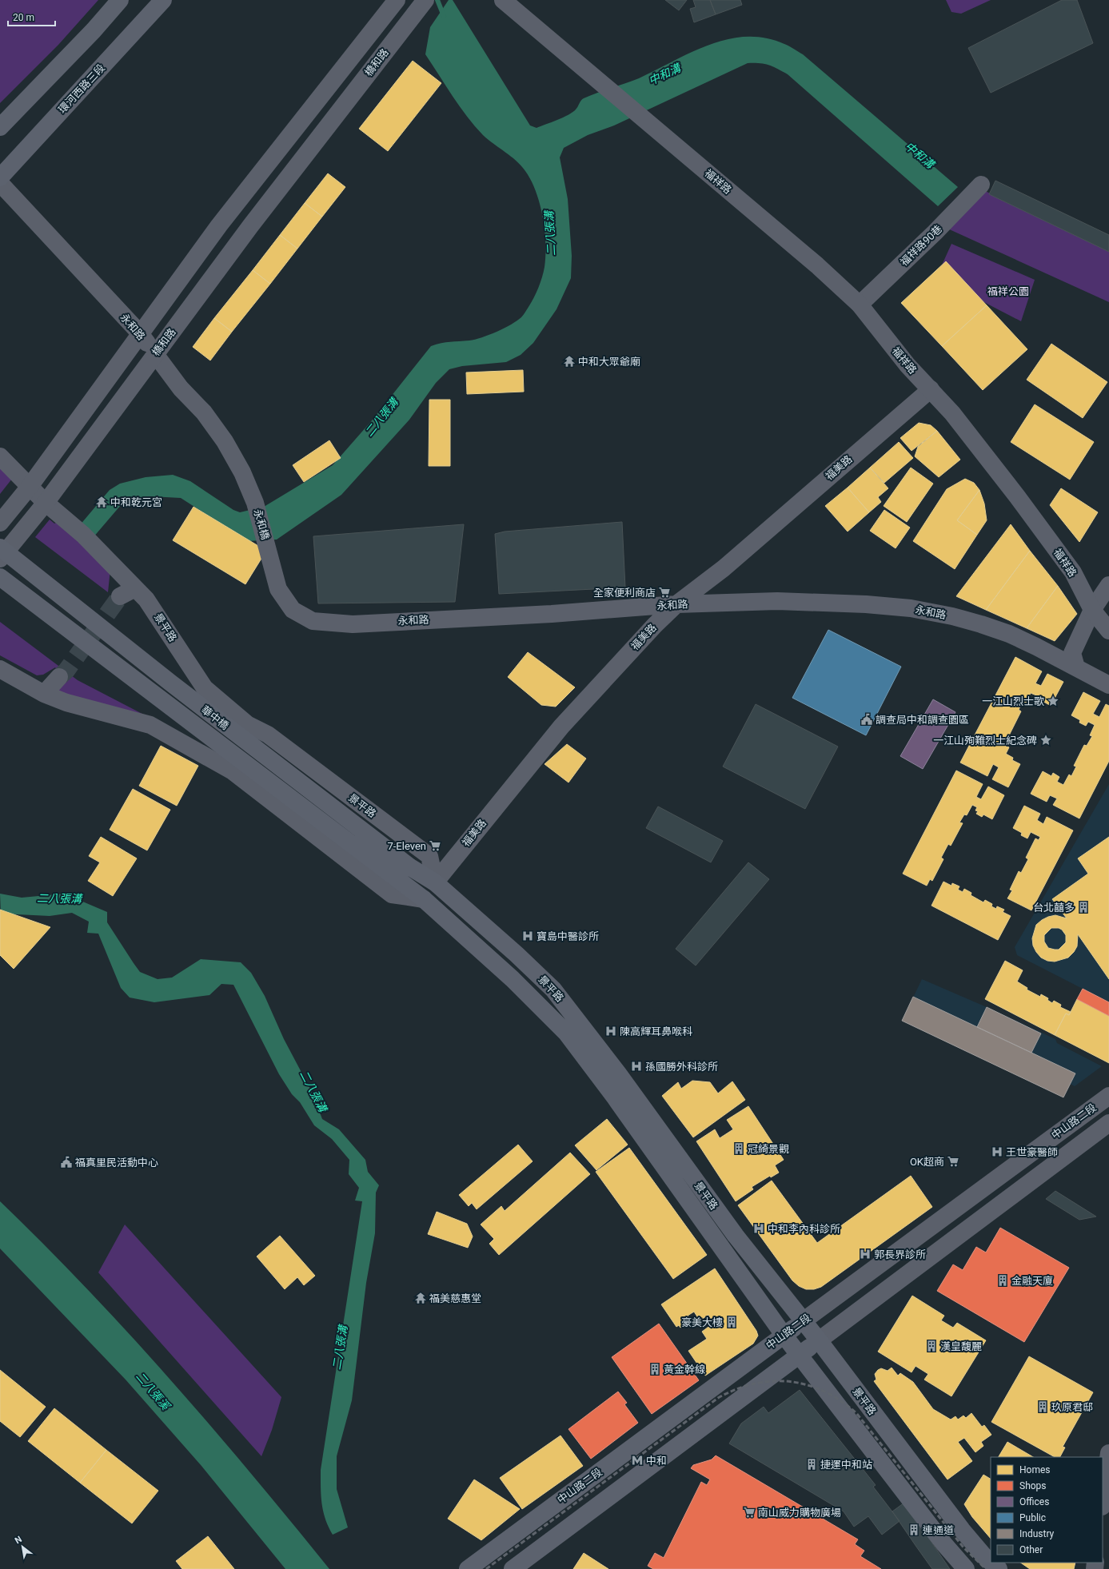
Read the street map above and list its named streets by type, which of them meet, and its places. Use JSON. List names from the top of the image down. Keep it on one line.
{"streets":{"main road":["環河西路三段","景平路","華中橋","中山路二段"],"street":["橋和路","福祥路","福祥路90巷","永和路","福美路","永和橋"]},"crossings":[["橋和路","永和路"],["橋和路","景平路"],["福祥路","福祥路90巷"],["福祥路","福美路"],["永和路","福美路"],["永和路","永和橋"],["福美路","景平路"],["福美路","華中橋"],["景平路","華中橋"],["景平路","中山路二段"]],"water":["中和溝","二八張溝","二八張溪"],"parks":["福祥公園"],"places":{"temple":["中和大眾爺廟","中和乾元宮","福美慈惠堂"],"supermarket":["全家便利商店","7-Eleven","OK超商","南山威力購物廣場"],"place":["一江山烈士歌","一江山殉難烈士紀念碑"],"public building":["調查局中和調查園區","福真里民活動中心"],"building":["台北囍多","冠綺景觀","金融天廈","豪美大樓","漢皇馥麗","黃金幹線","玖原君邸","捷運中和站","連通道"],"hospital":["寶島中醫診所","陳高輝耳鼻喉科","孫國勝外科診所","王世豪醫師","中和李內科診所","郭長界診所"],"metro station":["中和"]},"legend":["Homes","Shops","Offices","Public","Industry","Other"],"scale_bar":"20 m","north":"top left"}
